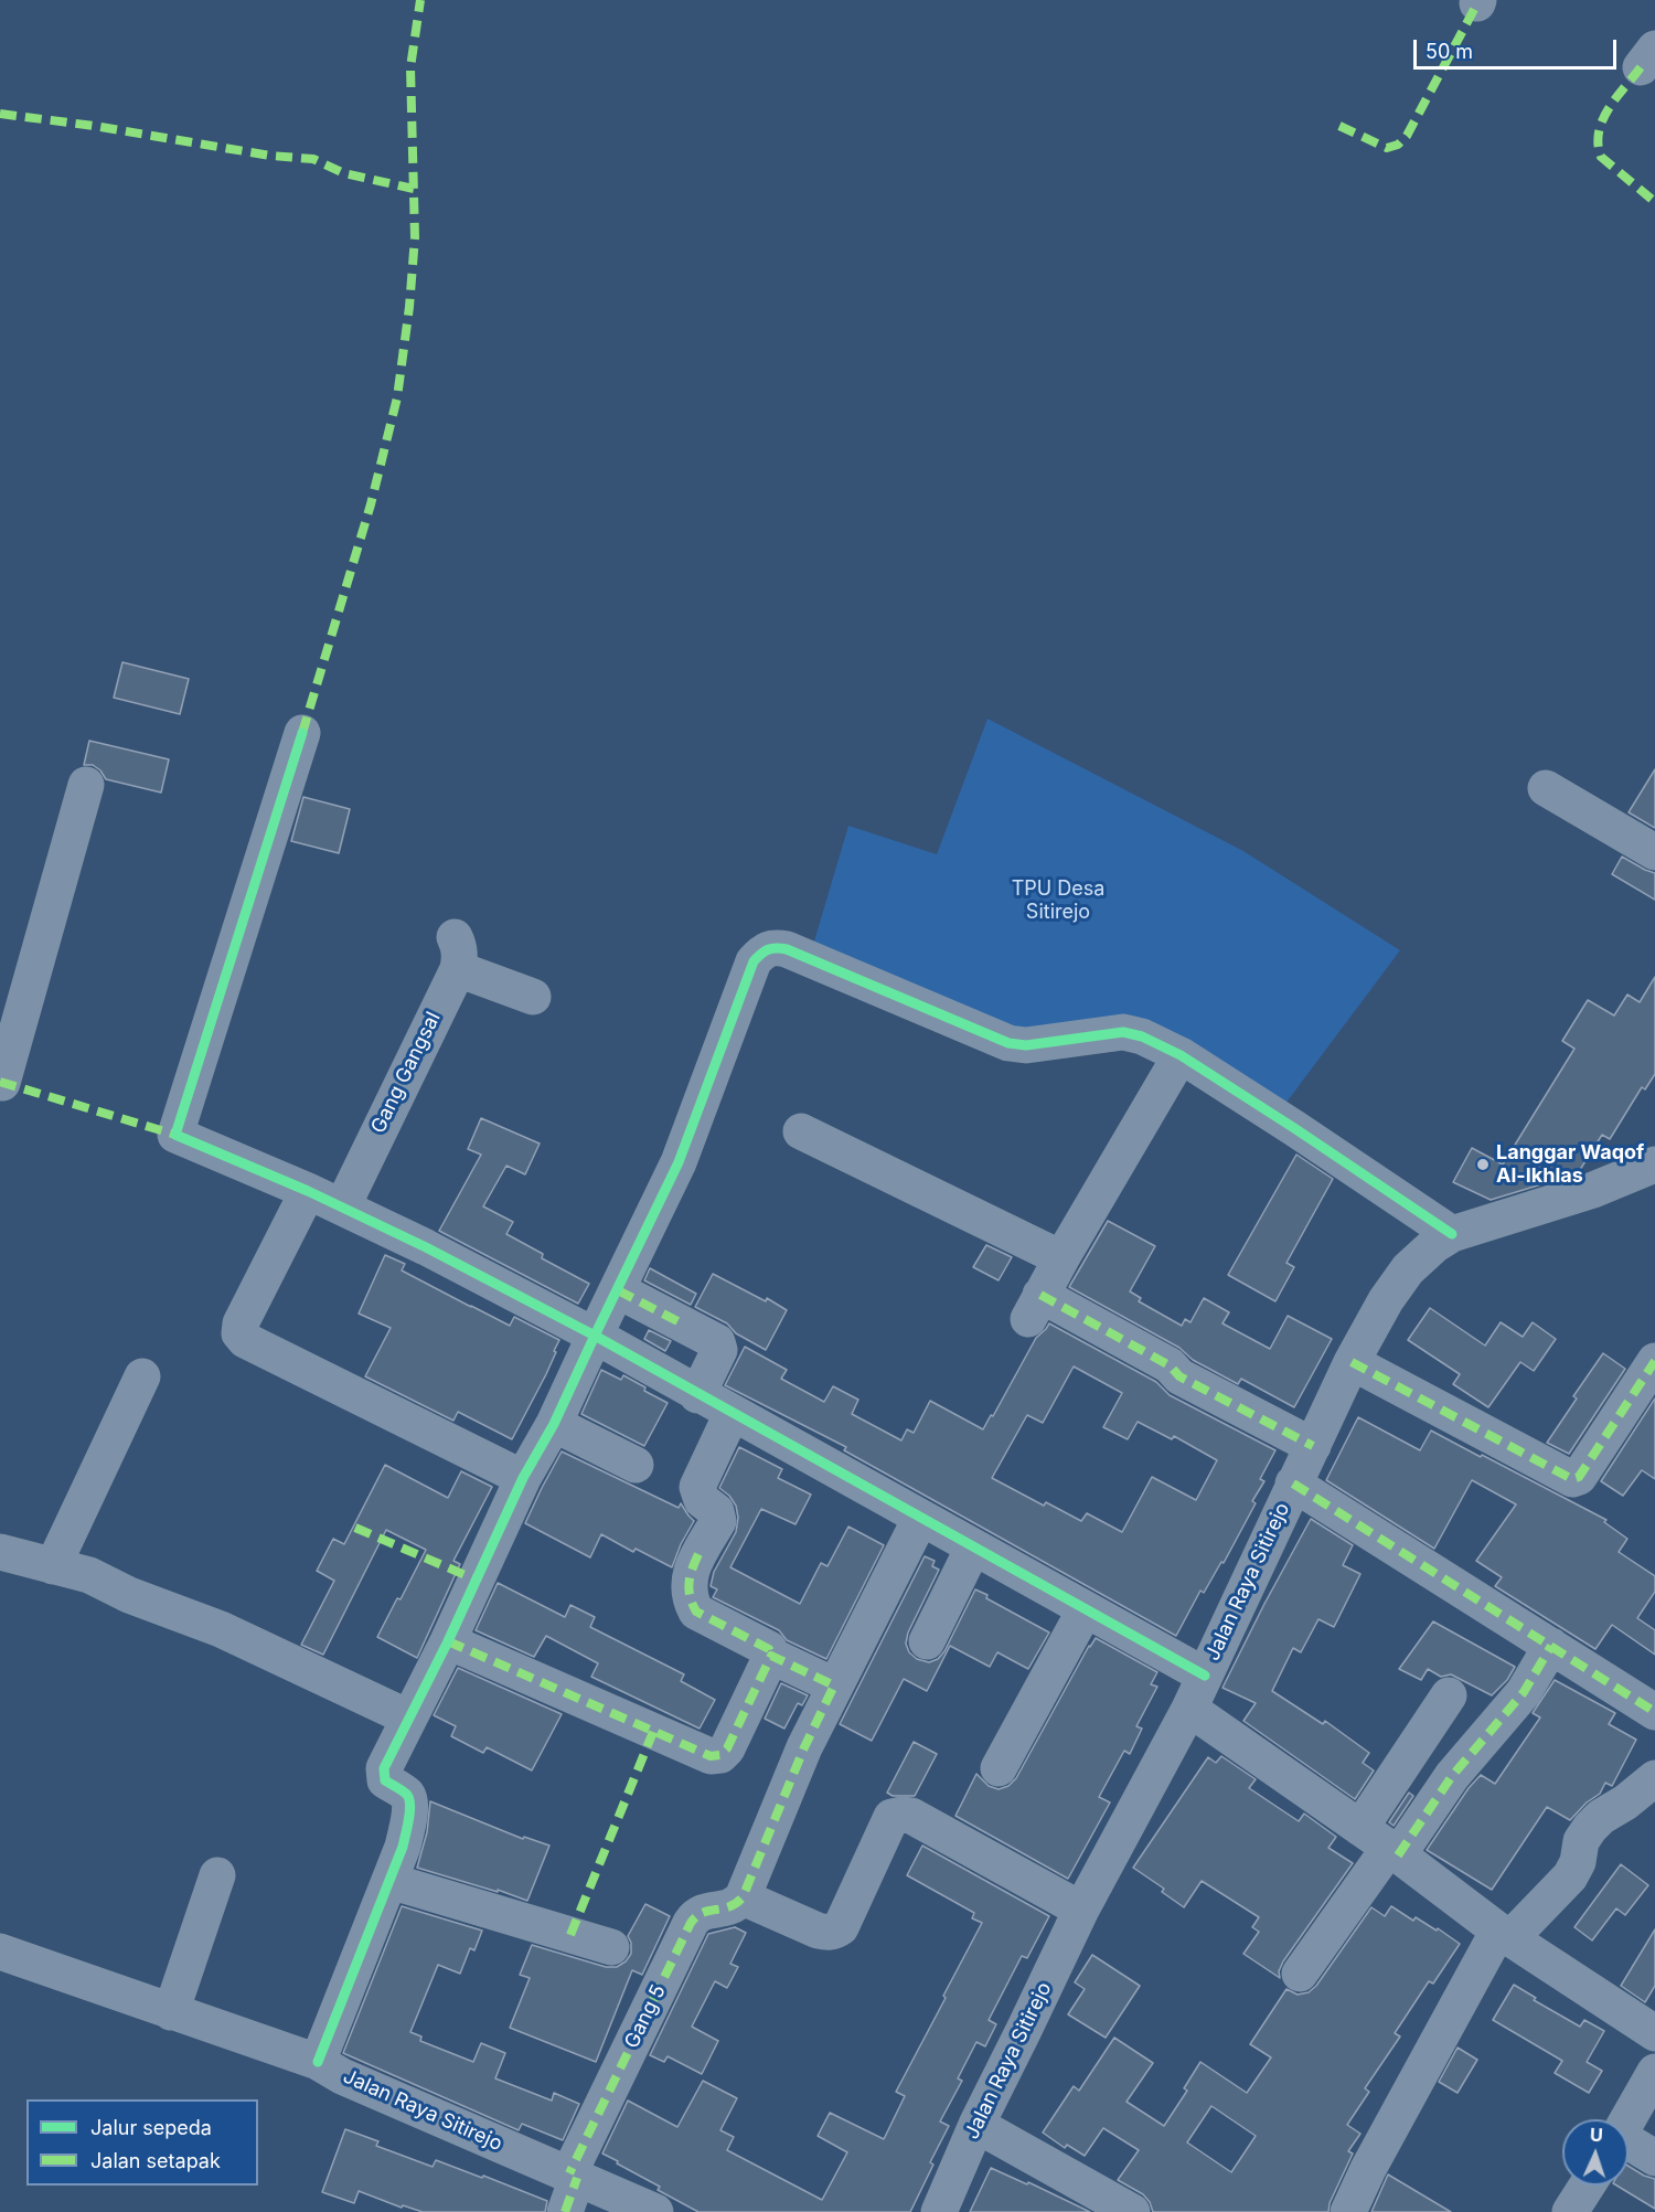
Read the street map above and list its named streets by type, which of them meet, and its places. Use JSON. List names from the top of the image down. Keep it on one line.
{"streets":{"street":["Gang Gangsal","Jalan Raya Sitirejo","Gang 5"]},"crossings":[["Jalan Raya Sitirejo","Gang 5"]],"parks":["TPU Desa Sitirejo"],"places":["Langgar Waqof Al-Ikhlas"],"legend":["Jalur sepeda","Jalan setapak"],"scale_bar":"50 m","north":"top"}
